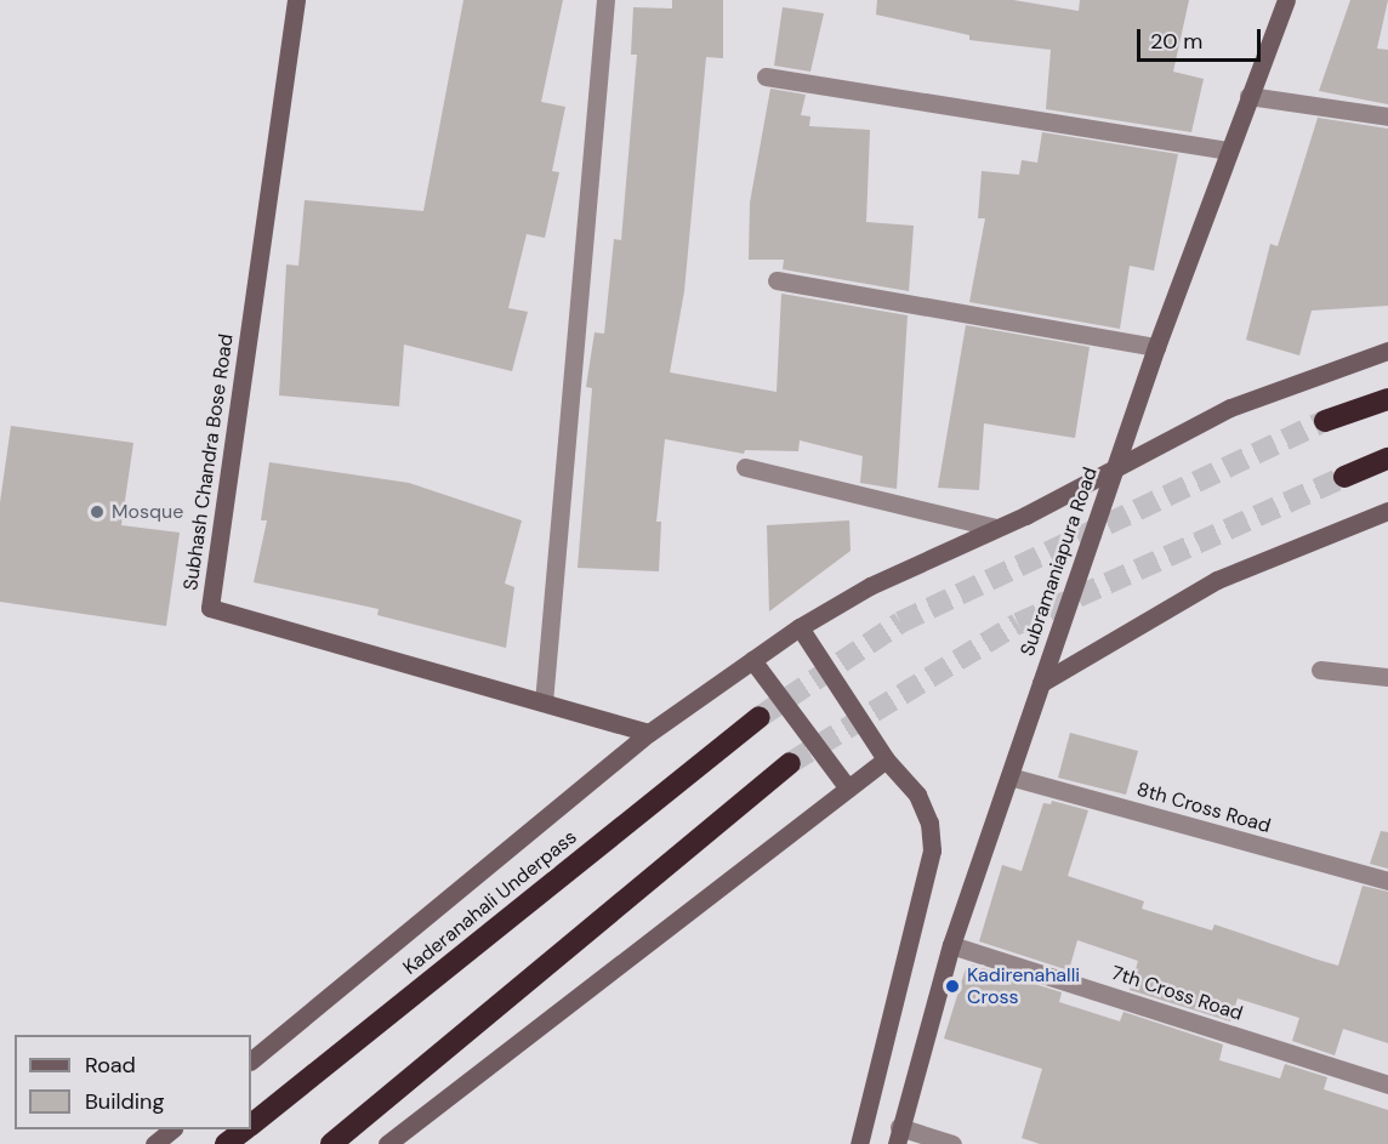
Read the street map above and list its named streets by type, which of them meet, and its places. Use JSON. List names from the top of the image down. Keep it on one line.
{"streets":{"highway":["Kaderanahali Underpass"],"street":["Subhash Chandra Bose Road","Subramaniapura Road","8th Cross Road","7th Cross Road"]},"crossings":[["Subramaniapura Road","8th Cross Road"],["Subramaniapura Road","7th Cross Road"]],"places":["Mosque","Kadirenahalli Cross"],"legend":["Road","Building"],"scale_bar":"20 m"}
